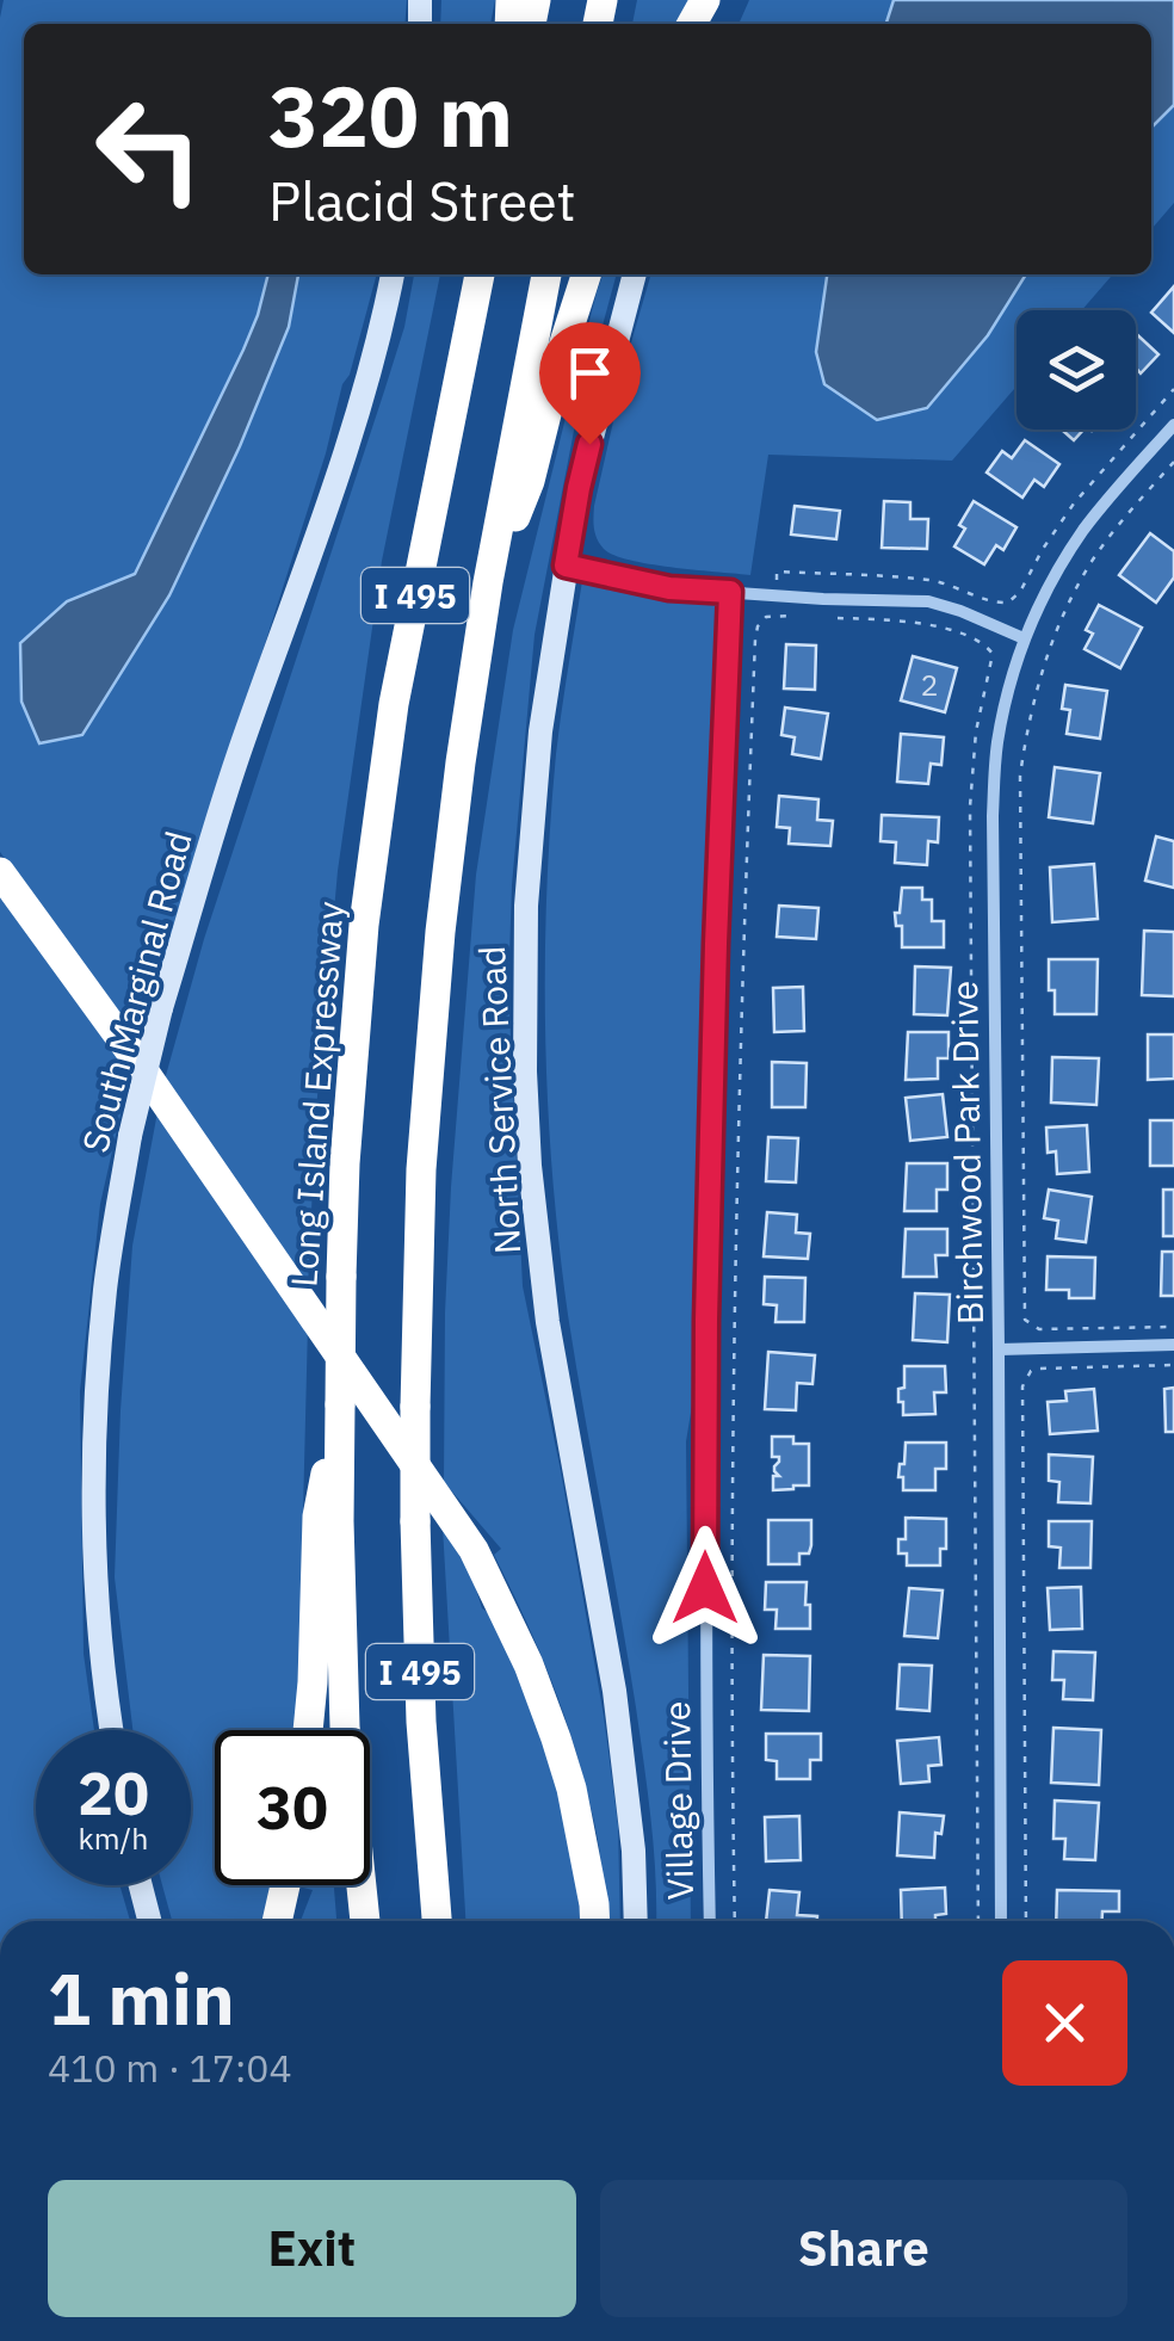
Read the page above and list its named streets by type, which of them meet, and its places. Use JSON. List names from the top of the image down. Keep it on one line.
{"streets":{"highway":["I 495","Long Island Expressway"],"main road":["South Marginal Road","North Service Road"],"street":["Birchwood Park Drive","Village Drive"]},"crossings":[["I 495","Long Island Expressway"]],"house_numbers":["2"],"page":{"turn":["320 m","Placid Street"],"speed":"20 km/h","limit":"30","heading":["1 min","410 m · 17:04"],"buttons":["Exit","Share"]}}
